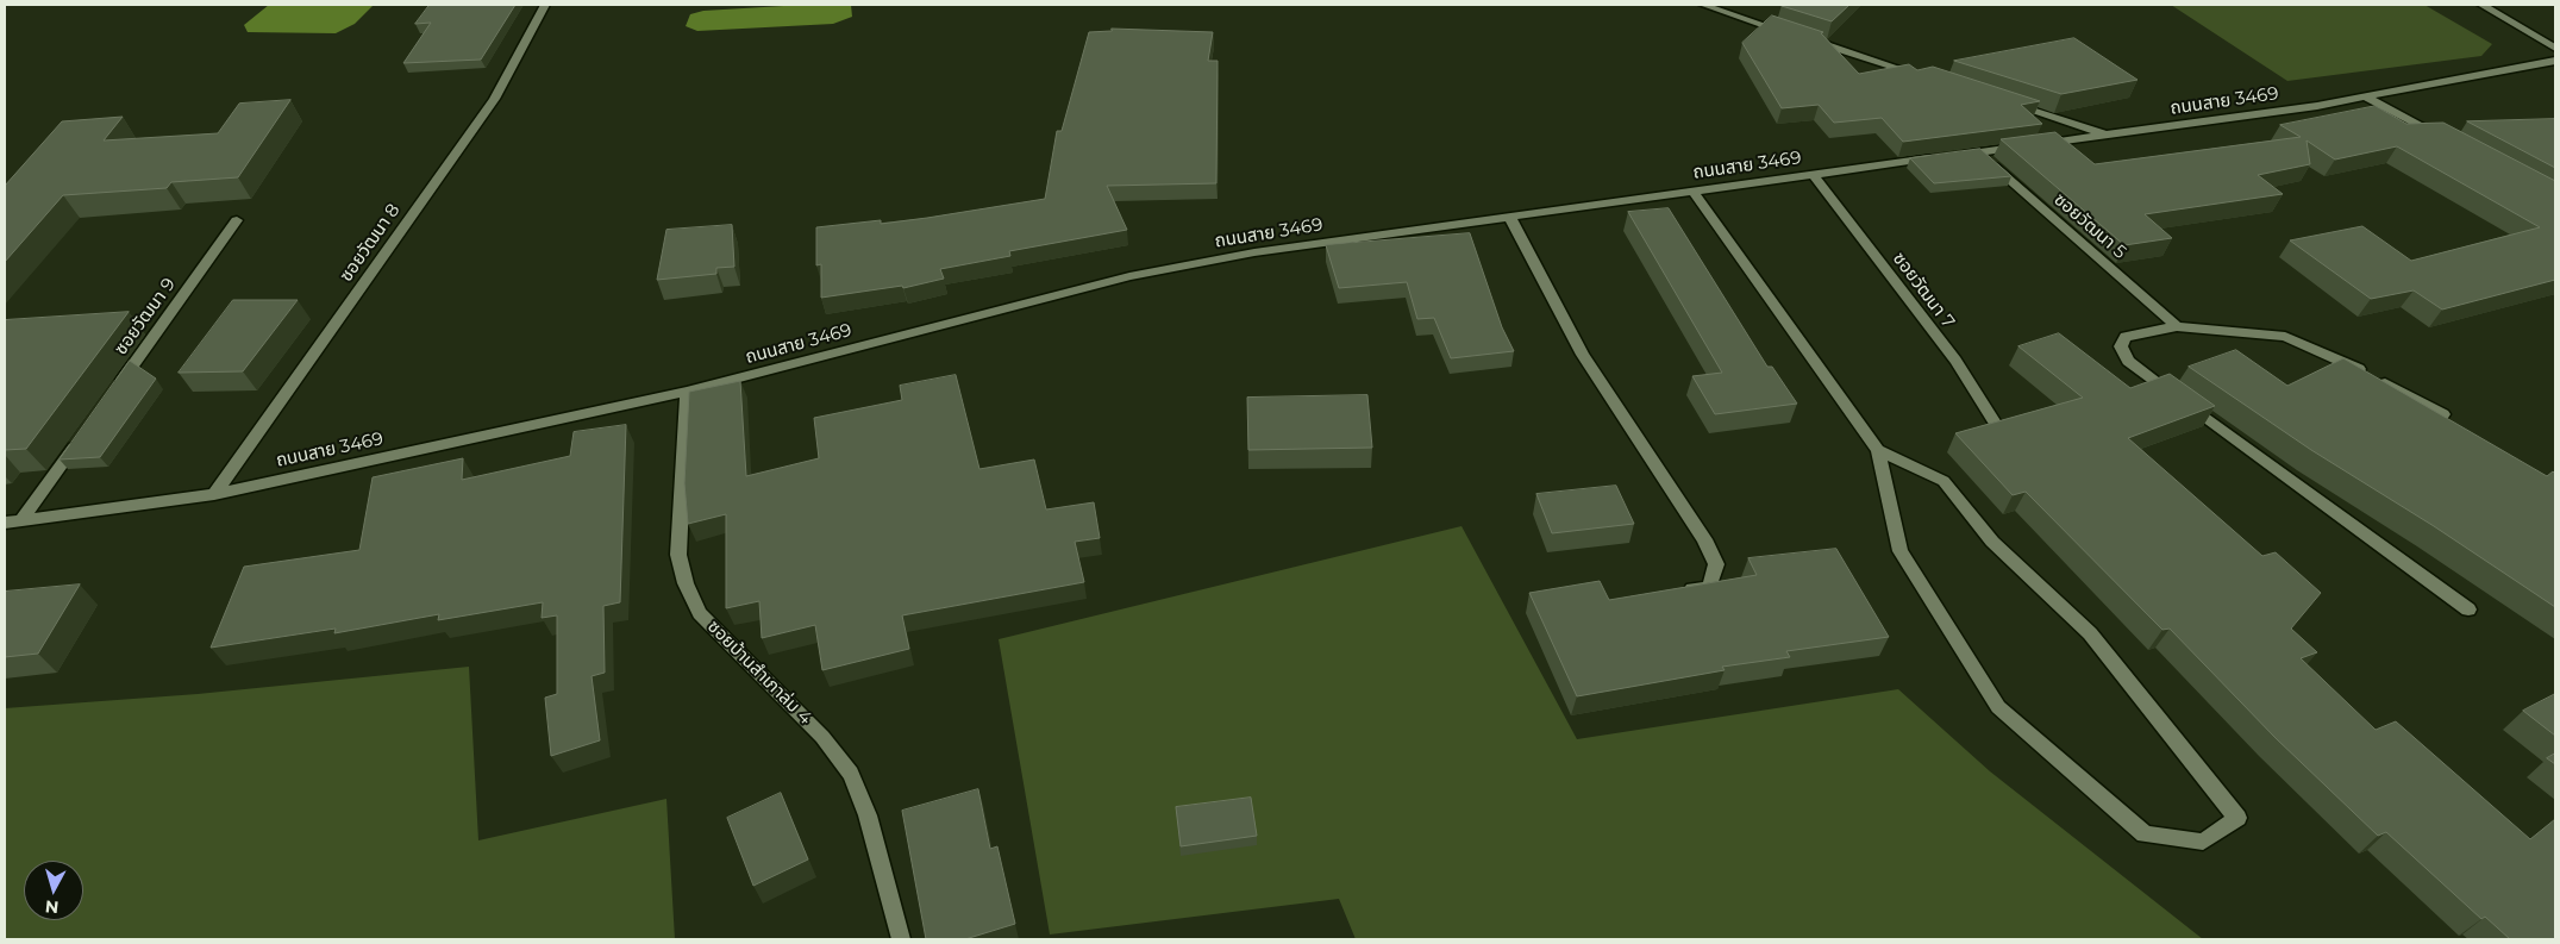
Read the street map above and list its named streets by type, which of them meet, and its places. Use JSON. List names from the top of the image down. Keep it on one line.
{"streets":{"street":["ถนนสาย 3469","ซอยวัฒนา 5","ซอยวัฒนา 8","ซอยวัฒนา 7","ซอยวัฒนา 9","ซอยบ้านสำเภาล่ม 4"]},"crossings":[["ถนนสาย 3469","ซอยวัฒนา 5"],["ถนนสาย 3469","ซอยวัฒนา 8"],["ถนนสาย 3469","ซอยวัฒนา 7"],["ถนนสาย 3469","ซอยบ้านสำเภาล่ม 4"]],"north":"bottom"}
